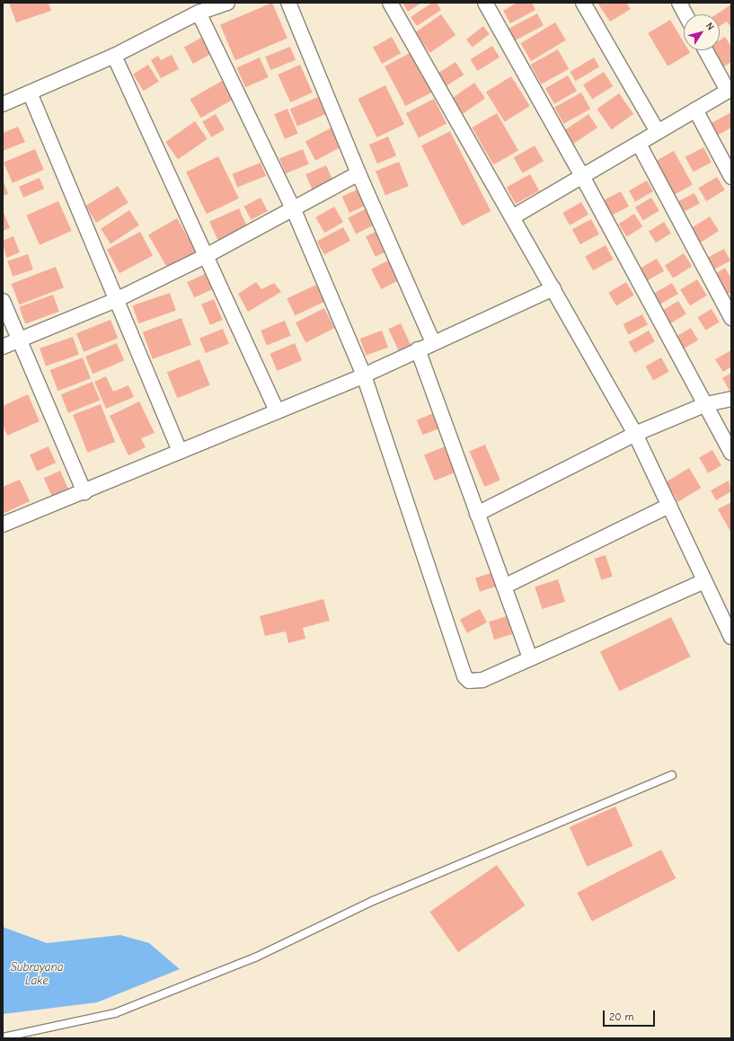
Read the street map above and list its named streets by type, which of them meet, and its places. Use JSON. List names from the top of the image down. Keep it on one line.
{"water":["Subrayana Lake"],"scale_bar":"20 m","north":"top right"}
